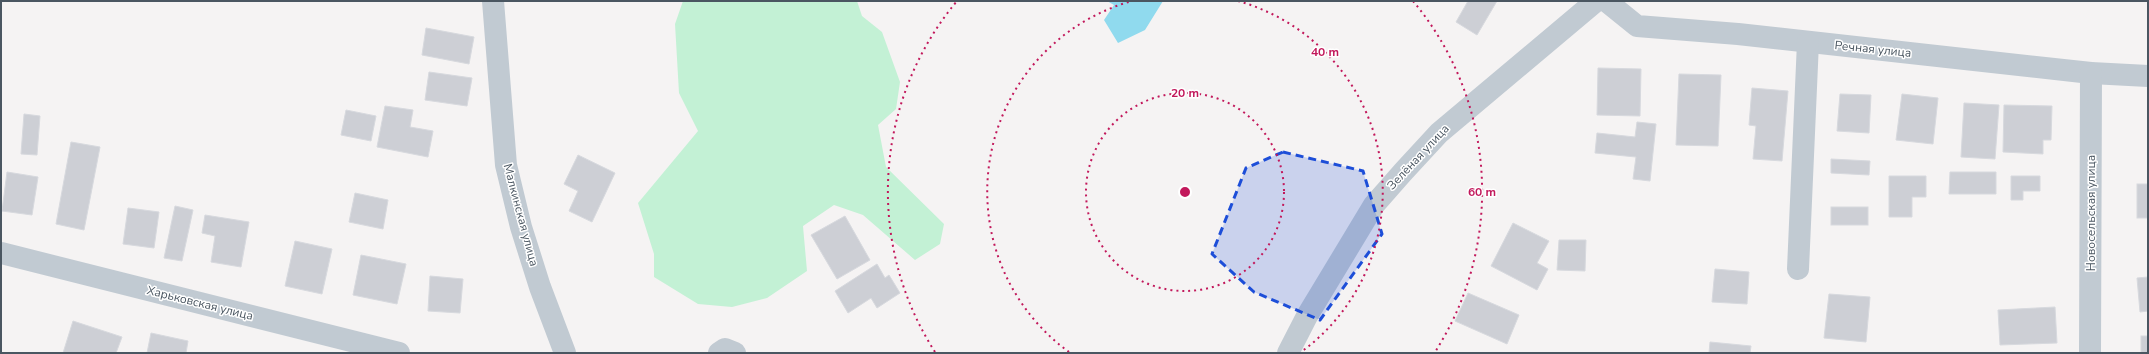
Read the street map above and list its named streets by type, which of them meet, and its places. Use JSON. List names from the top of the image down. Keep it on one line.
{"streets":{"street":["Речная улица","Зелёная улица","Новосельская улица","Малкинская улица","Харьковская улица"]},"crossings":[["Речная улица","Новосельская улица"]],"rings":["40 m","20 m","60 m"]}
